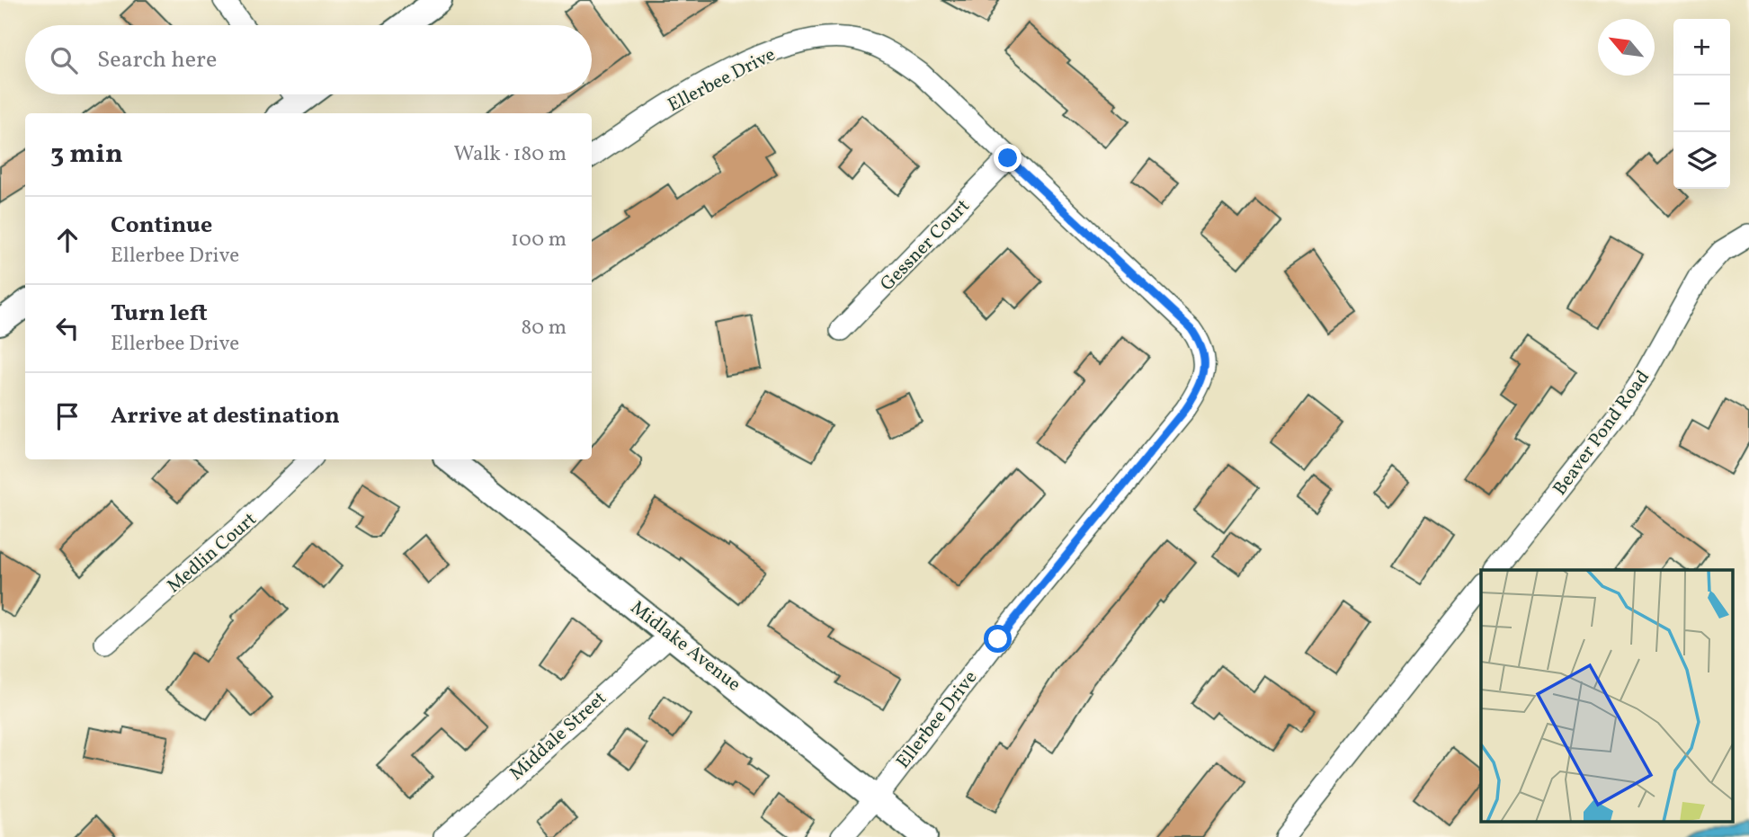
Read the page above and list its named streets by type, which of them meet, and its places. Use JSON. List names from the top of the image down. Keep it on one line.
{"streets":{"street":["Ellerbee Drive","Gessner Court","Beaver Pond Road","Medlin Court","Midlake Avenue","Middale Street"]},"crossings":[["Ellerbee Drive","Gessner Court"],["Ellerbee Drive","Midlake Avenue"],["Midlake Avenue","Middale Street"]],"north":"top left","page":{"map_buttons":["+","−"],"search":"Search here","heading":["3 min","Walk · 180 m"],"list":[["Continue","Ellerbee Drive","100 m"],["Turn left","Ellerbee Drive","80 m"],"Arrive at destination"]}}
